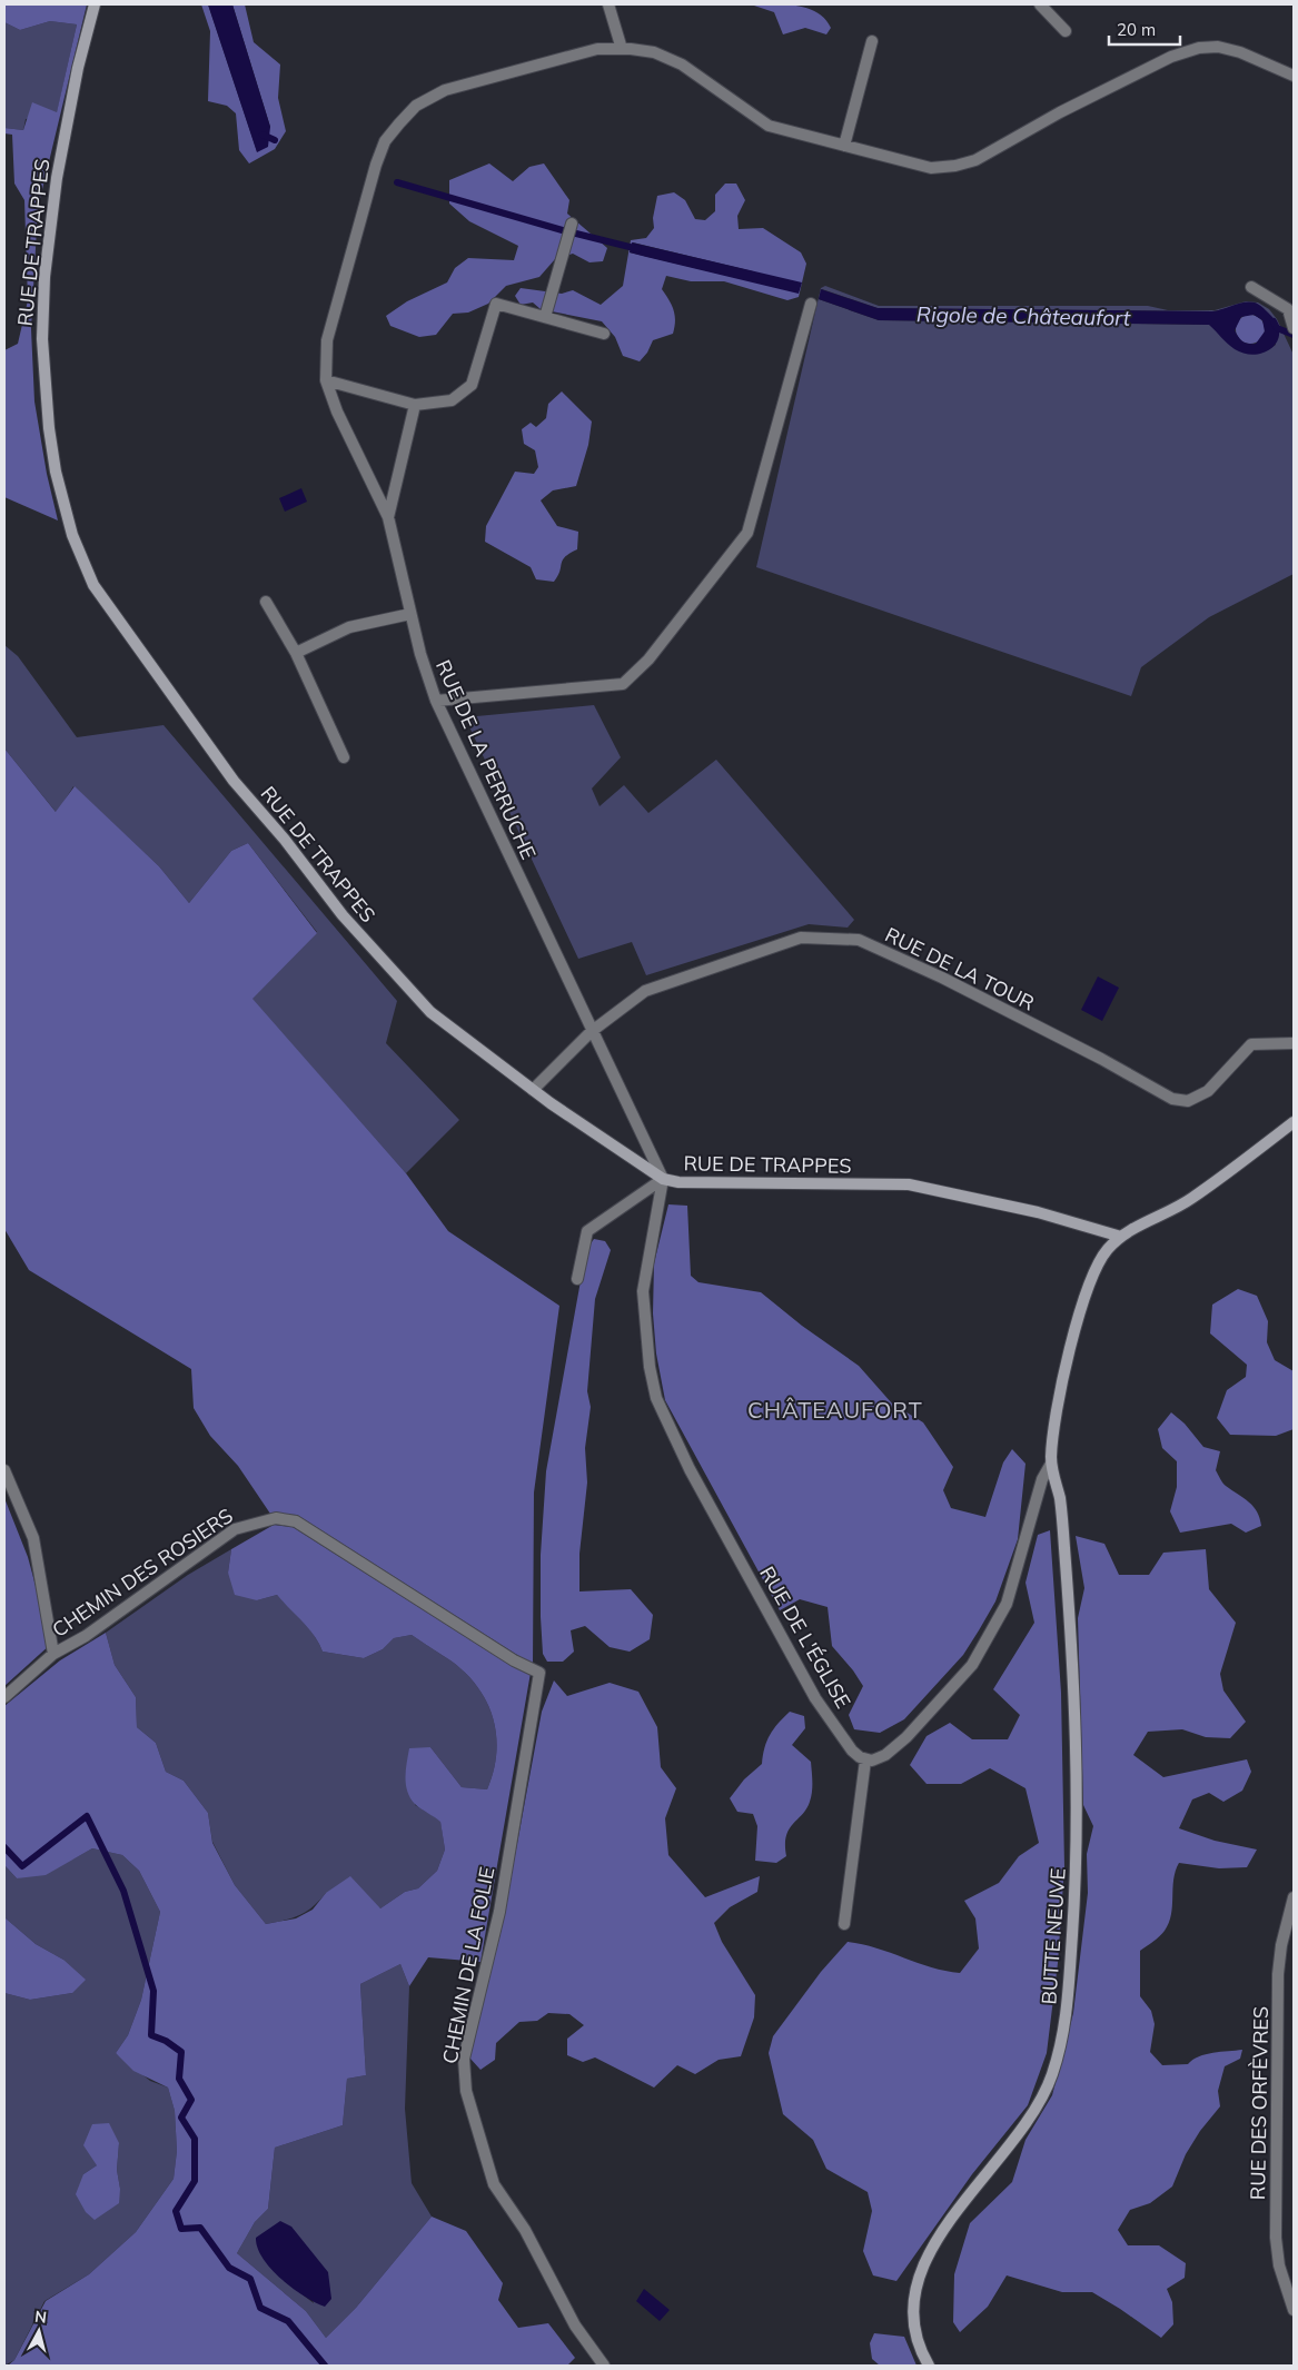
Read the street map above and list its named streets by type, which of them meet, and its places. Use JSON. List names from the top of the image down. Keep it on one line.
{"streets":{"street":["RUE DE TRAPPES","RUE DE LA PERRUCHE","RUE DE LA TOUR","CHEMIN DES ROSIERS","RUE DE L'ÉGLISE","BUTTE NEUVE","CHEMIN DE LA FOLIE","RUE DES ORFÈVRES"]},"crossings":[["RUE DE TRAPPES","RUE DE LA TOUR"],["RUE DE TRAPPES","RUE DE L'ÉGLISE"],["RUE DE TRAPPES","BUTTE NEUVE"],["RUE DE LA PERRUCHE","RUE DE LA TOUR"],["CHEMIN DES ROSIERS","CHEMIN DE LA FOLIE"]],"districts":["CHÂTEAUFORT"],"water":["Rigole de Châteaufort"],"scale_bar":"20 m","north":"top"}
